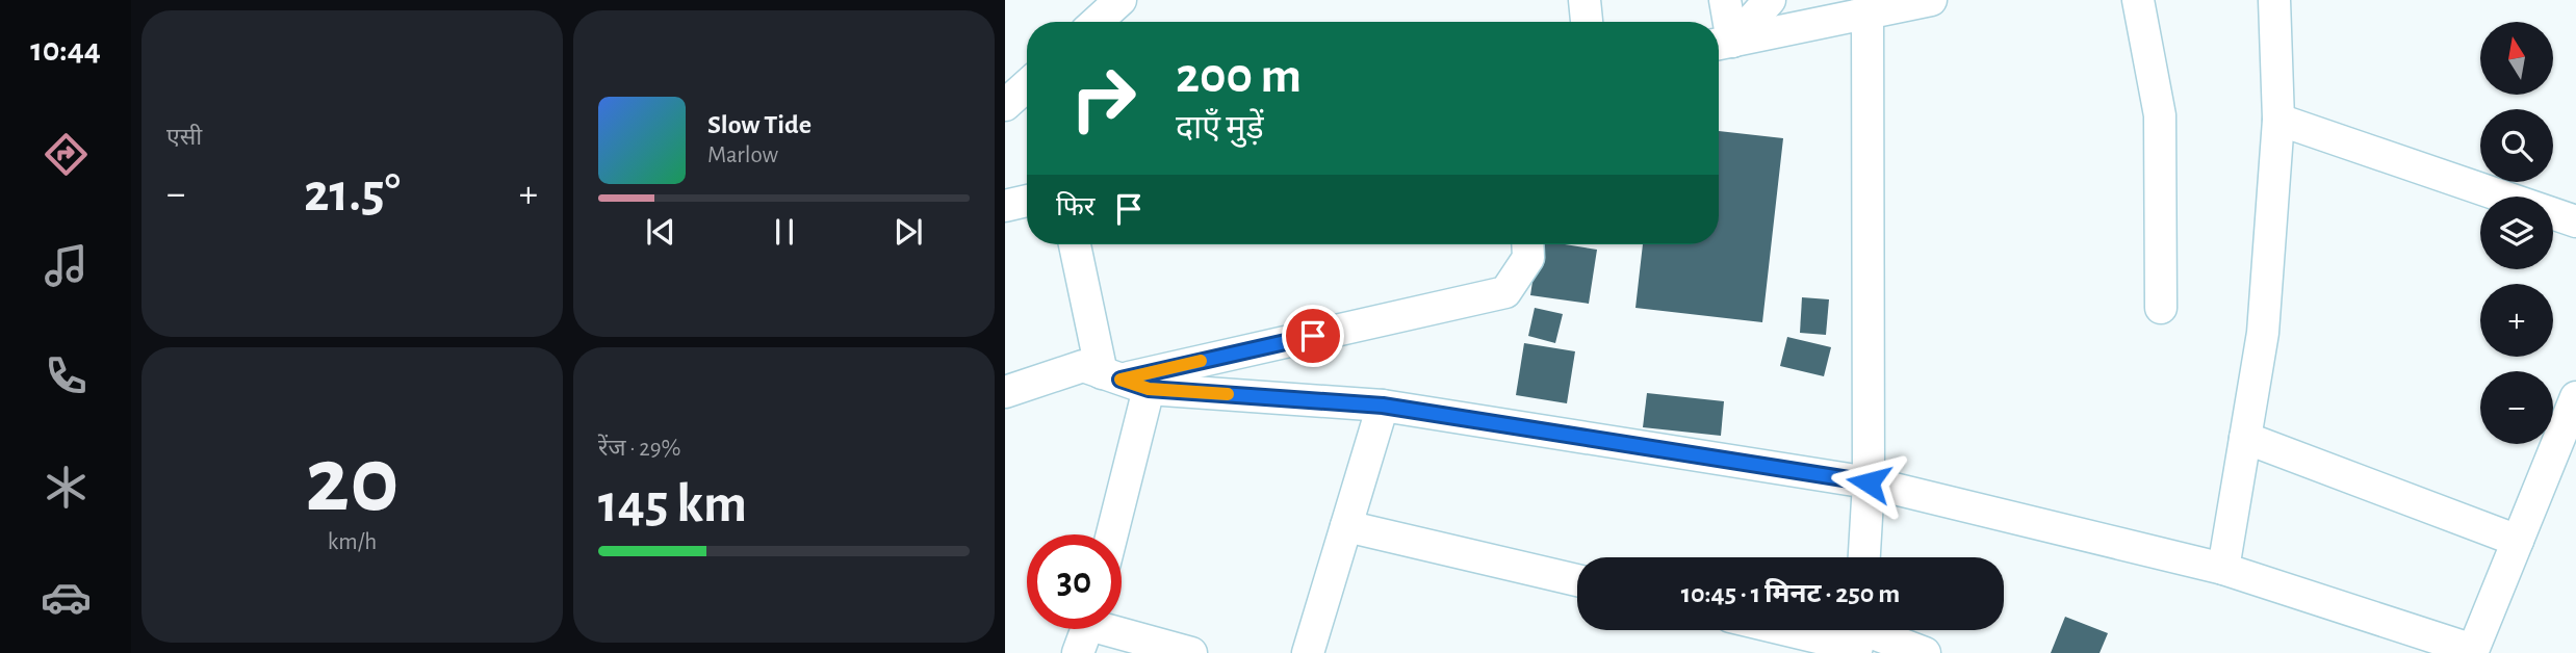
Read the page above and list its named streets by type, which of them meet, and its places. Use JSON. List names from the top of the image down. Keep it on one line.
{"north":"top","page":{"tabs":"10:44","tile":["एसी",["20","km/h"],["रेंज · 29%","145 km"]],"map_buttons":["+","−"],"turn":["200 m","दाएँ मुड़ें"],"song":["Slow Tide","Marlow"],"heat":["−","21.5°","+"],"then":"फिर","limit":"30","trip":"10:45 · 1 मिनट · 250 m"}}
